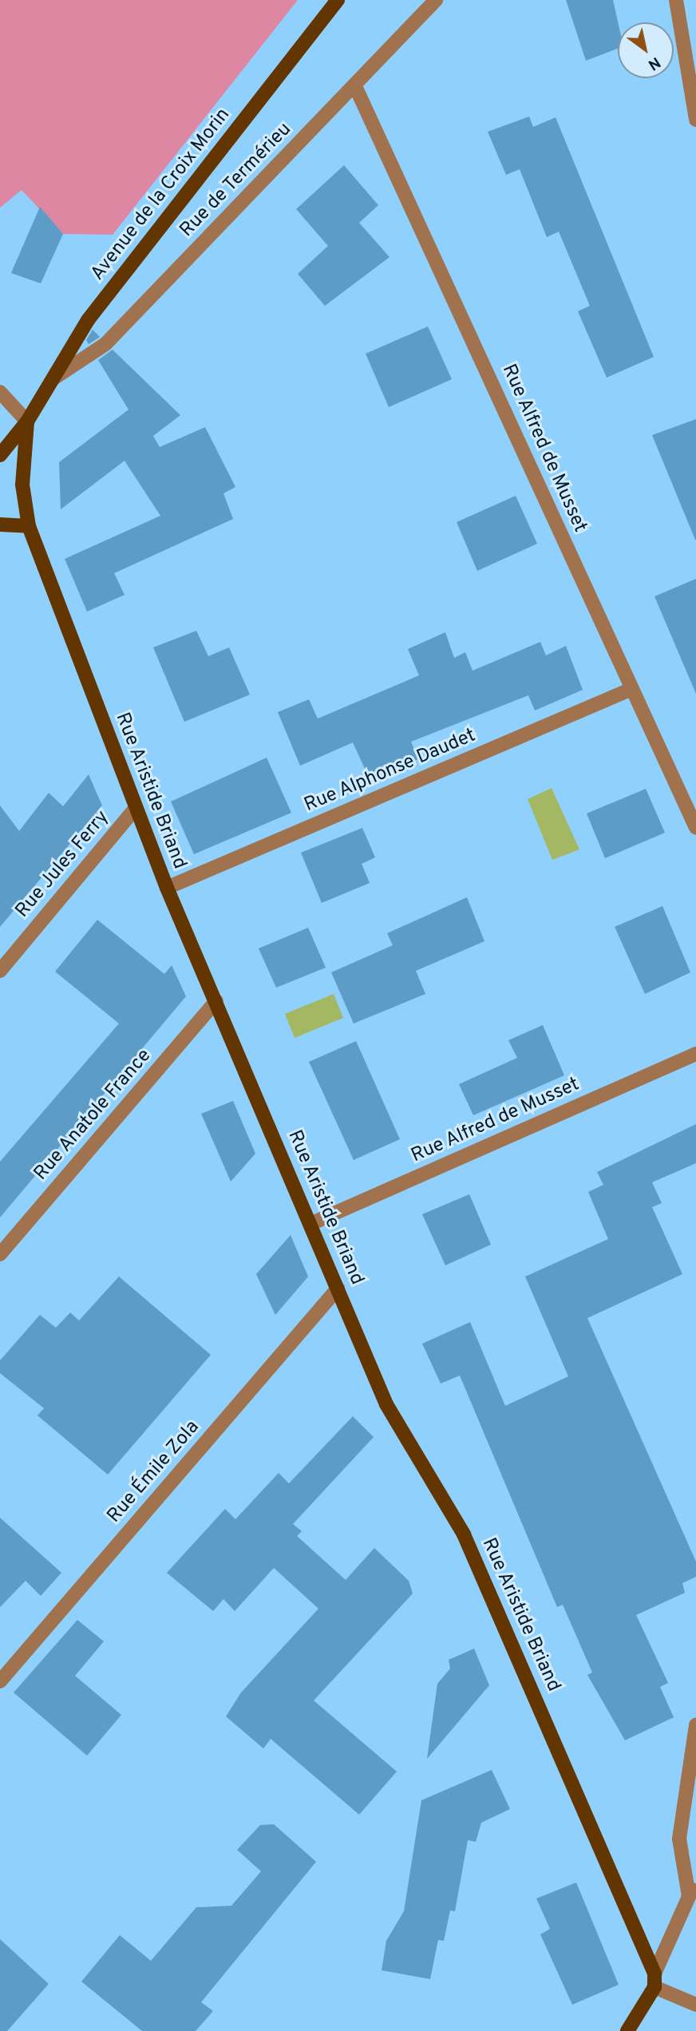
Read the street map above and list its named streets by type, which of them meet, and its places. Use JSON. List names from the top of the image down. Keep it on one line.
{"streets":{"main road":["Avenue de la Croix Morin","Rue Aristide Briand"],"street":["Rue de Termérieu","Rue Alfred de Musset","Rue Alphonse Daudet","Rue Jules Ferry","Rue Anatole France","Rue Émile Zola"]},"crossings":[["Rue de Termérieu","Avenue de la Croix Morin"],["Rue de Termérieu","Rue Alfred de Musset"],["Avenue de la Croix Morin","Rue Aristide Briand"],["Rue Alfred de Musset","Rue Alphonse Daudet"],["Rue Alfred de Musset","Rue Aristide Briand"],["Rue Alphonse Daudet","Rue Aristide Briand"],["Rue Aristide Briand","Rue Jules Ferry"],["Rue Aristide Briand","Rue Anatole France"],["Rue Aristide Briand","Rue Émile Zola"]],"north":"bottom right"}
